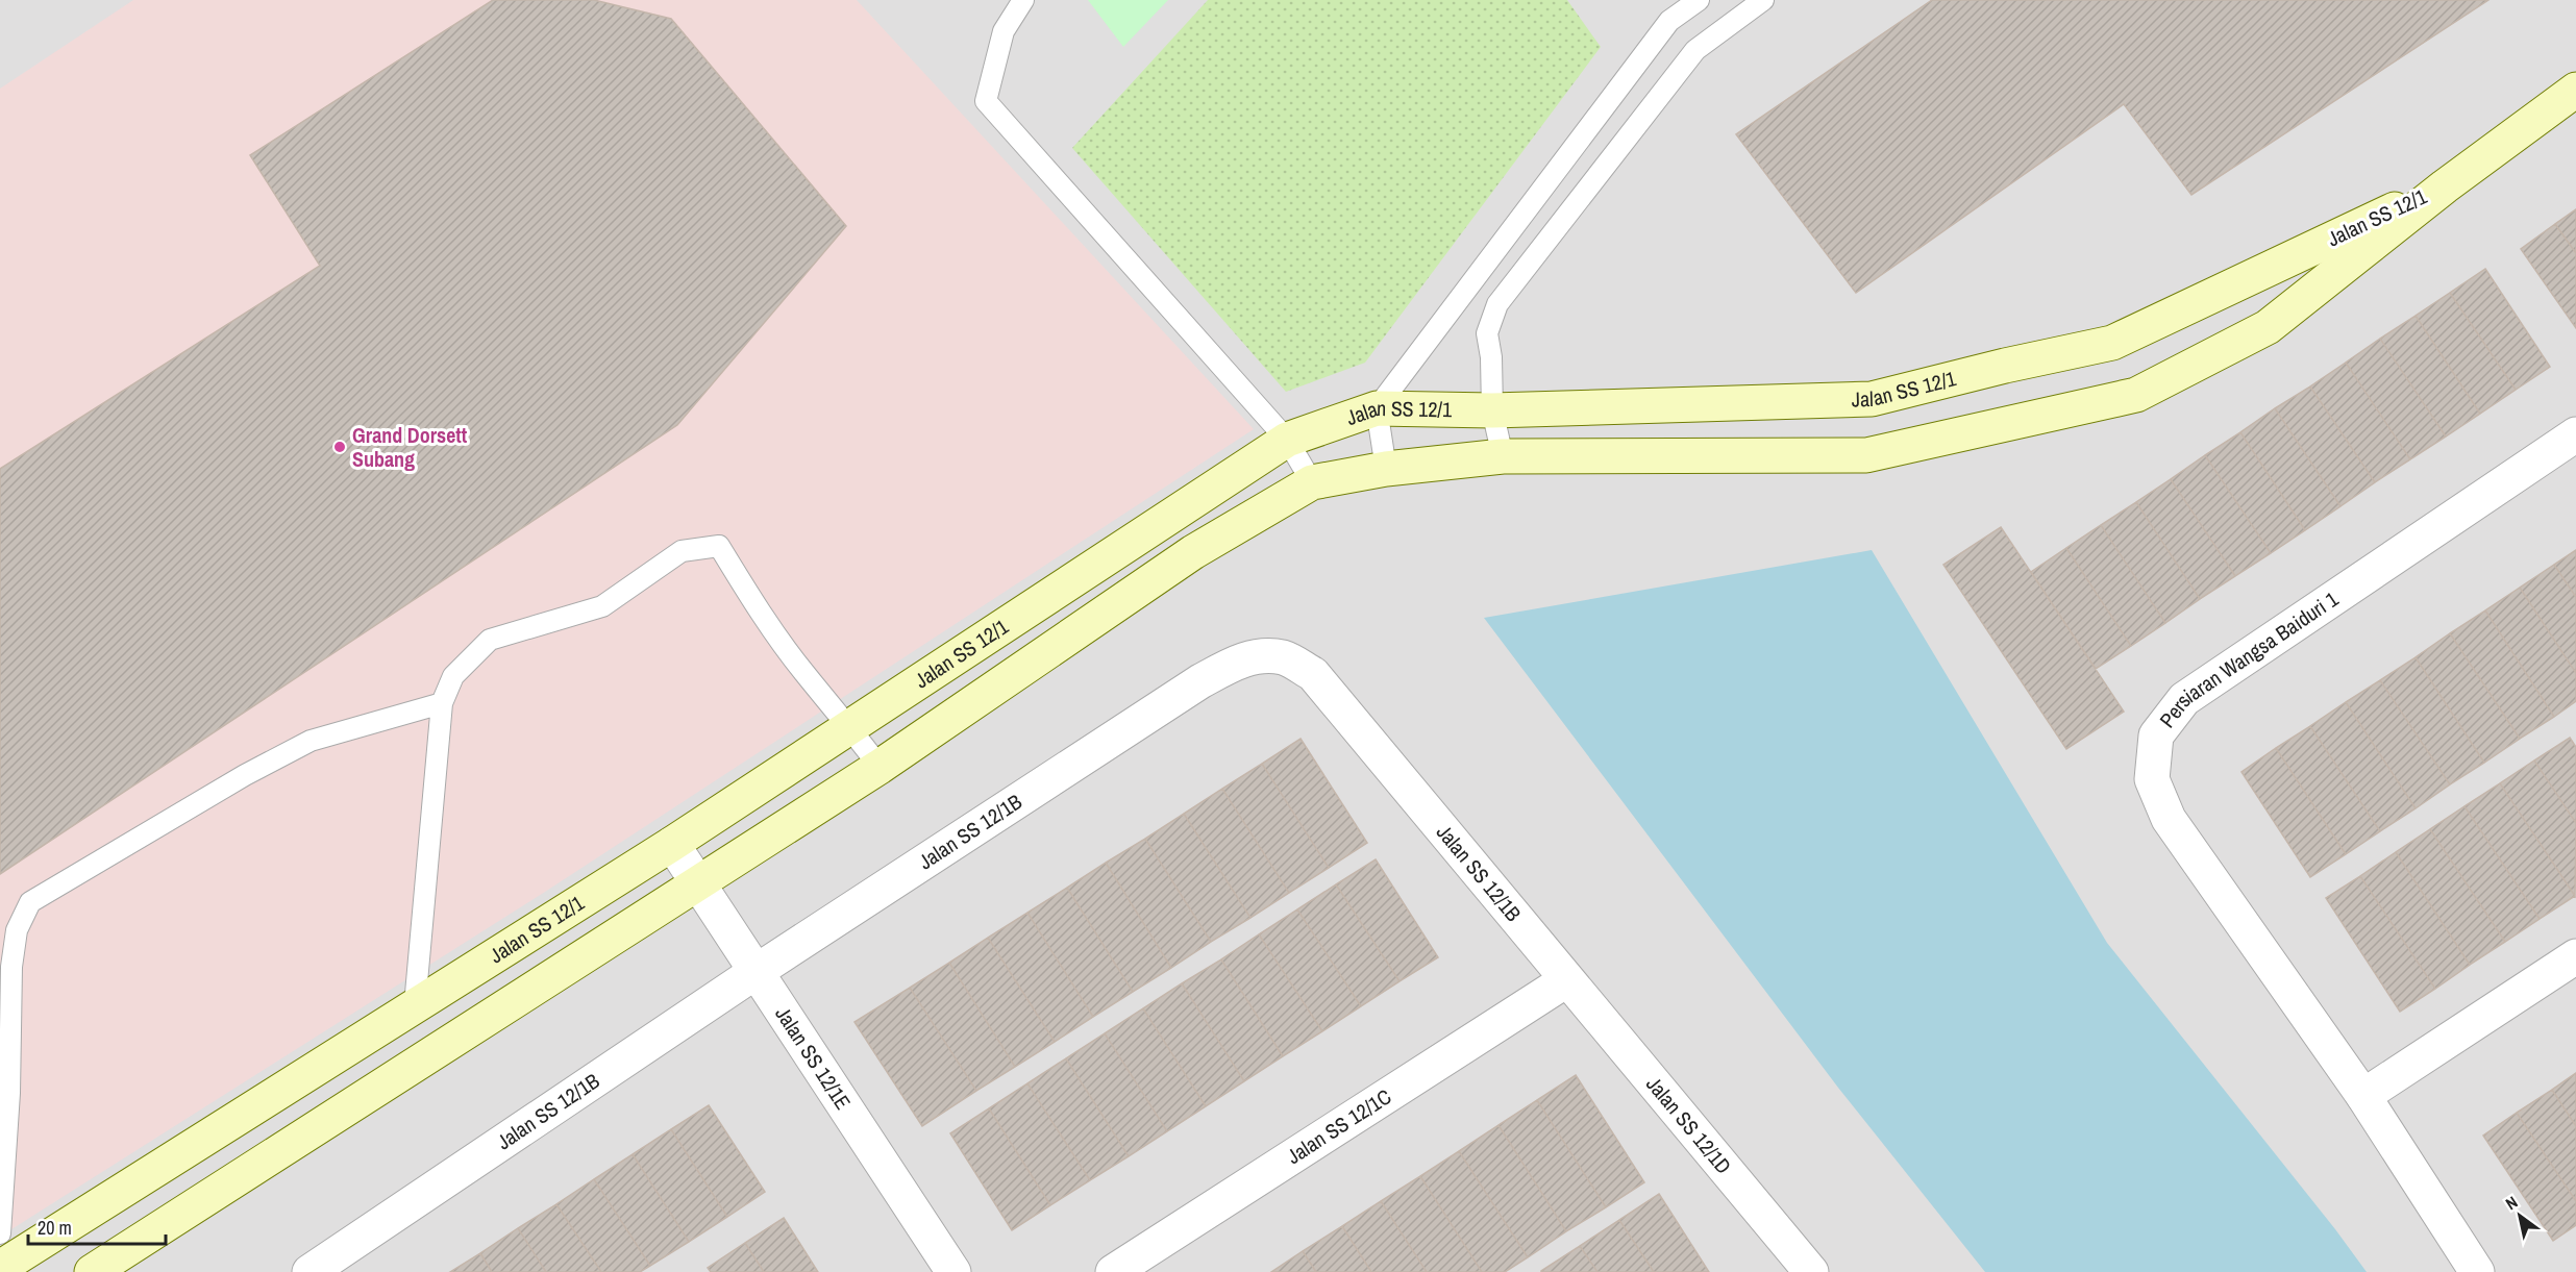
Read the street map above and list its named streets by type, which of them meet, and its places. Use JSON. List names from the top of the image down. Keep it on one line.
{"streets":{"street":["Jalan SS 12/1","Persiaran Wangsa Baiduri 1","Jalan SS 12/1B","Jalan SS 12/1E","Jalan SS 12/1C","Jalan SS 12/1D"]},"crossings":[["Jalan SS 12/1","Jalan SS 12/1E"],["Jalan SS 12/1B","Jalan SS 12/1E"],["Jalan SS 12/1B","Jalan SS 12/1C"],["Jalan SS 12/1B","Jalan SS 12/1D"],["Jalan SS 12/1C","Jalan SS 12/1D"]],"places":["Grand Dorsett Subang"],"scale_bar":"20 m","north":"top left"}
